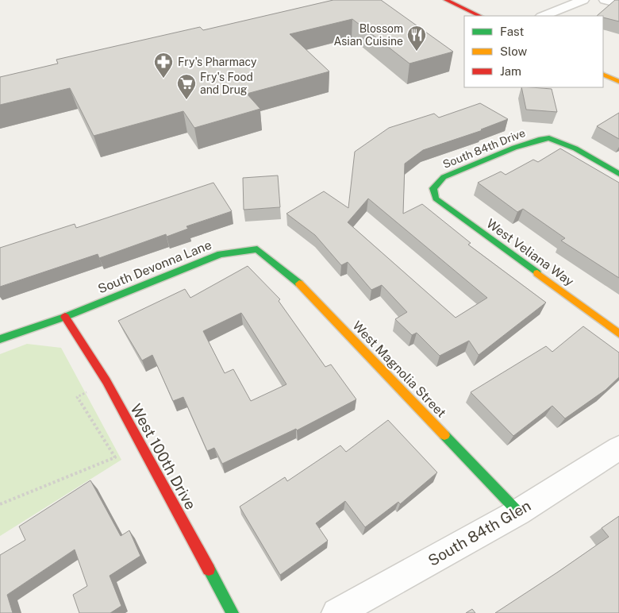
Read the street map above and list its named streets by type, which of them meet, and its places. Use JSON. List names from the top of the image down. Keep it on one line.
{"streets":{"street":["South 84th Drive","West Veliana Way","South Devonna Lane","West Magnolia Street","West 100th Drive","South 84th Glen"]},"crossings":[["South 84th Drive","West Veliana Way"],["South Devonna Lane","West Magnolia Street"],["South Devonna Lane","West 100th Drive"],["West Magnolia Street","South 84th Glen"]],"places":{"restaurant":["Blossom Asian Cuisine"],"pharmacy":["Fry's Pharmacy"],"supermarket":["Fry's Food and Drug"]},"legend":["Fast","Slow","Jam"]}
